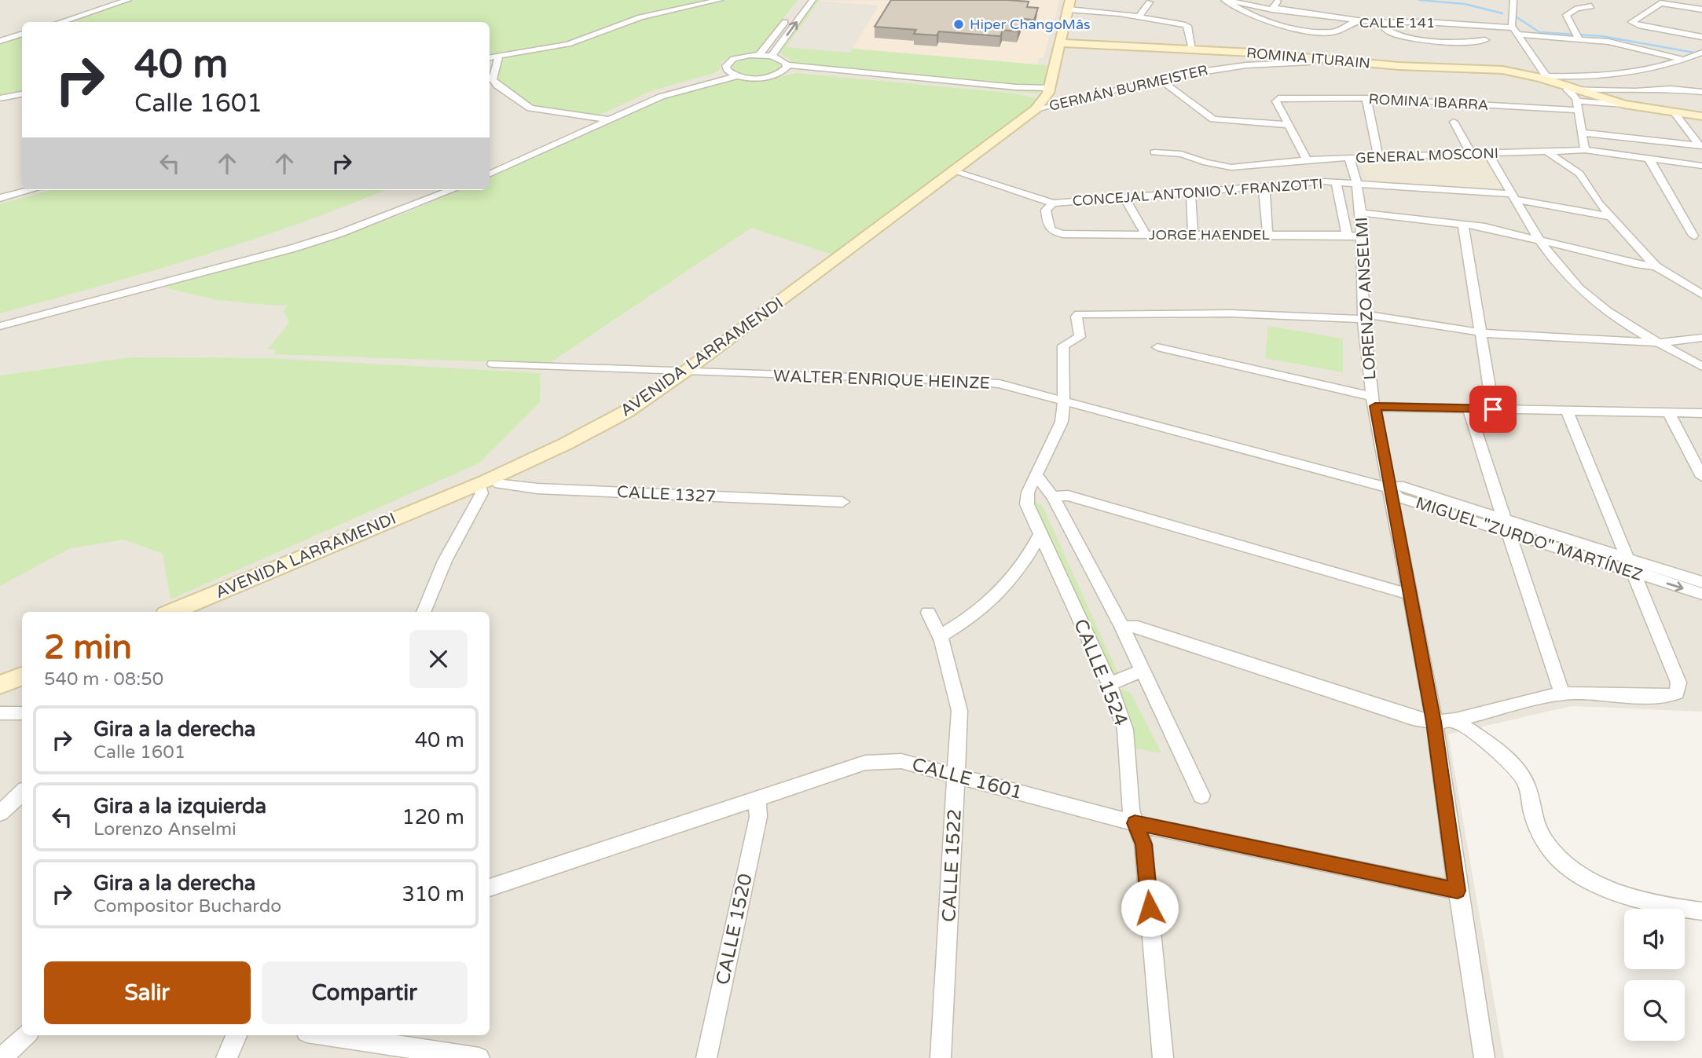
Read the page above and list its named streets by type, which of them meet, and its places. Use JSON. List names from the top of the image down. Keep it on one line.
{"streets":{"main road":["ROMINA ITURAIN","AVENIDA LARRAMENDI"],"street":["CALLE 141","GERMÁN BURMEISTER","ROMINA IBARRA","GENERAL MOSCONI","CONCEJAL ANTONIO V. FRANZOTTI","JORGE HAENDEL","LORENZO ANSELMI","WALTER ENRIQUE HEINZE","CALLE 1327","MIGUEL \"ZURDO\" MARTÍNEZ","CALLE 1524","CALLE 1601","CALLE 1522","CALLE 1520"]},"crossings":[["ROMINA ITURAIN","GERMÁN BURMEISTER"],["ROMINA ITURAIN","ROMINA IBARRA"],["GERMÁN BURMEISTER","AVENIDA LARRAMENDI"],["GENERAL MOSCONI","LORENZO ANSELMI"],["CONCEJAL ANTONIO V. FRANZOTTI","JORGE HAENDEL"],["CONCEJAL ANTONIO V. FRANZOTTI","LORENZO ANSELMI"],["JORGE HAENDEL","LORENZO ANSELMI"],["LORENZO ANSELMI","WALTER ENRIQUE HEINZE"],["LORENZO ANSELMI","MIGUEL \"ZURDO\" MARTÍNEZ"],["LORENZO ANSELMI","CALLE 1601"],["AVENIDA LARRAMENDI","WALTER ENRIQUE HEINZE"],["AVENIDA LARRAMENDI","CALLE 1327"],["WALTER ENRIQUE HEINZE","MIGUEL \"ZURDO\" MARTÍNEZ"],["CALLE 1524","CALLE 1601"],["CALLE 1601","CALLE 1522"],["CALLE 1601","CALLE 1520"]],"places":["Hiper ChangoMâs"],"page":{"turn":["40 m","Calle 1601"],"heading":["2 min","540 m · 08:50"],"list":[{"name":"Gira a la derecha","note":"Calle 1601","value":"40 m"},{"name":"Gira a la izquierda","note":"Lorenzo Anselmi","value":"120 m"},{"name":"Gira a la derecha","note":"Compositor Buchardo","value":"310 m"}],"buttons":["Salir","Compartir"]}}
